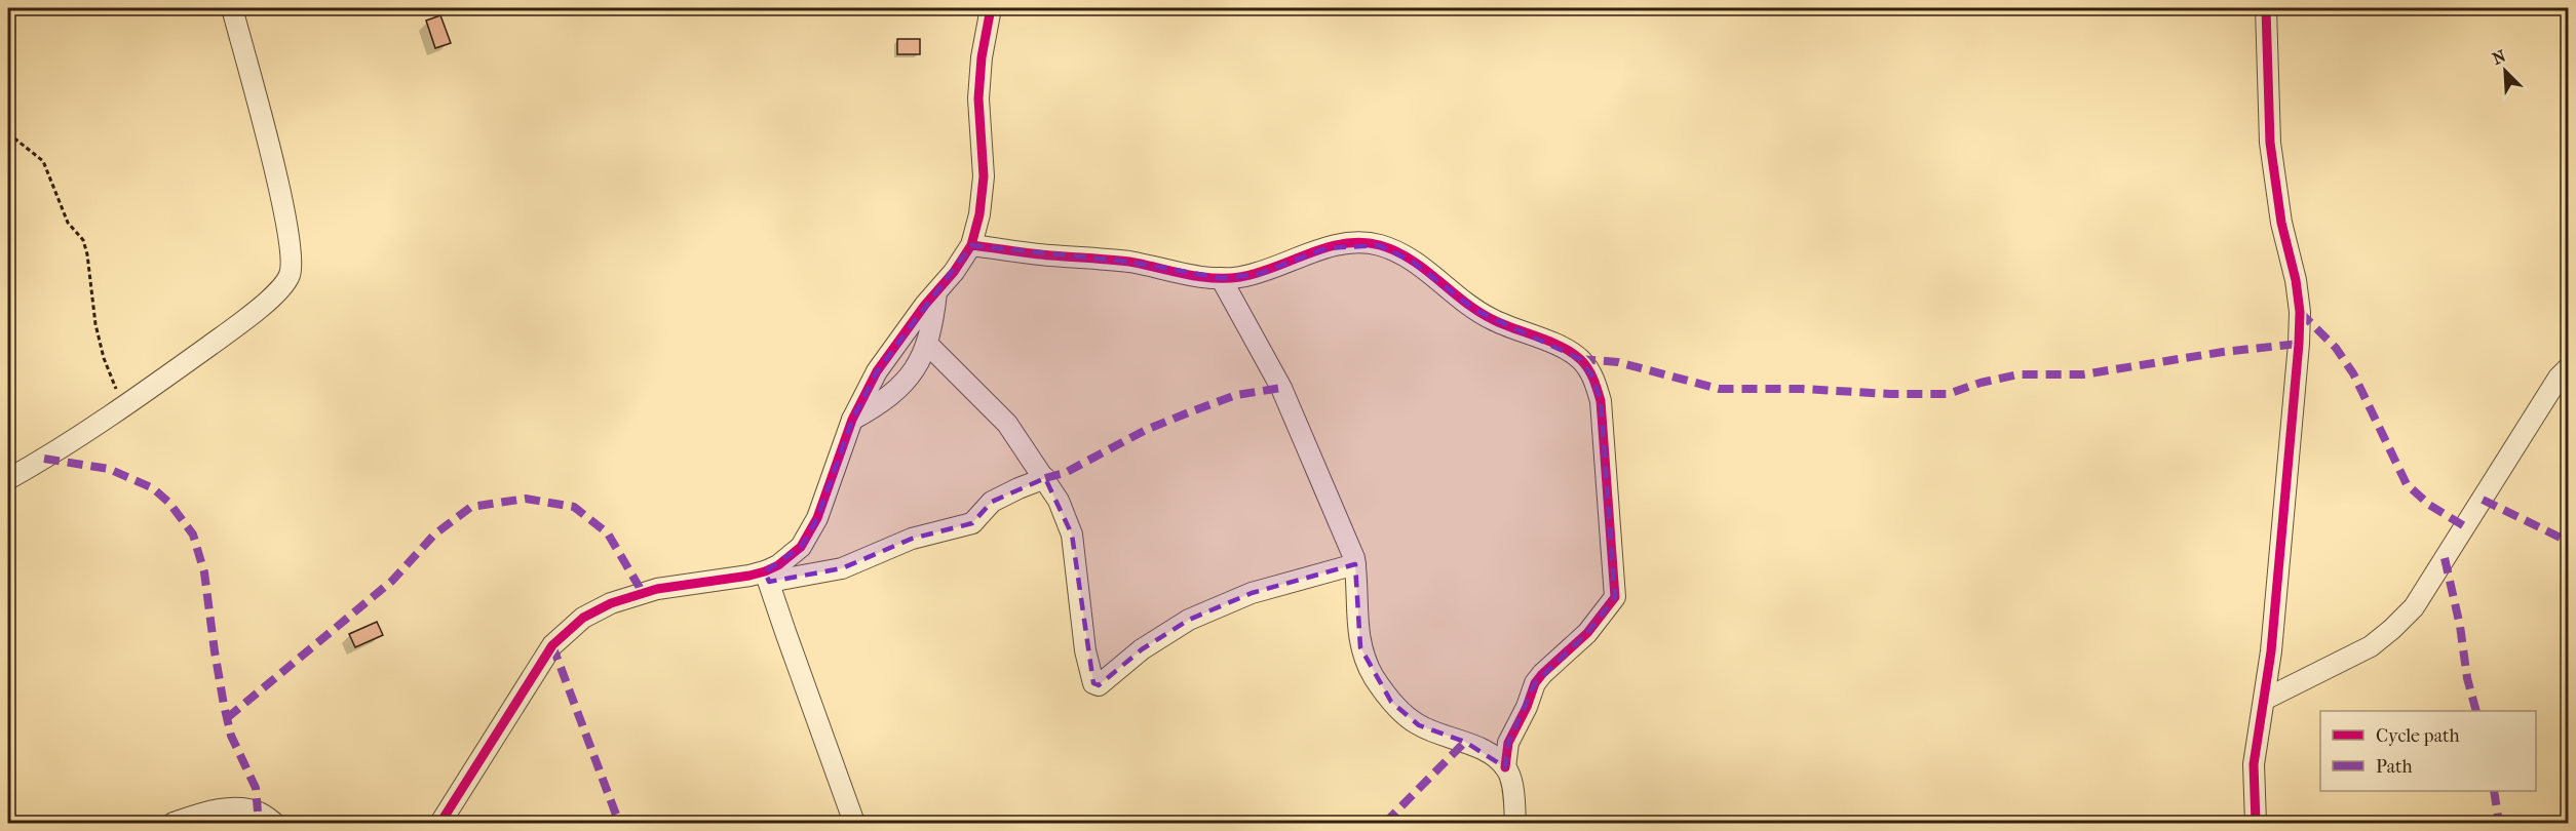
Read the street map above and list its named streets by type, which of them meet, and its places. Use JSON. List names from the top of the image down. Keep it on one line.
{"legend":["Cycle path","Path"],"north":"top left"}
